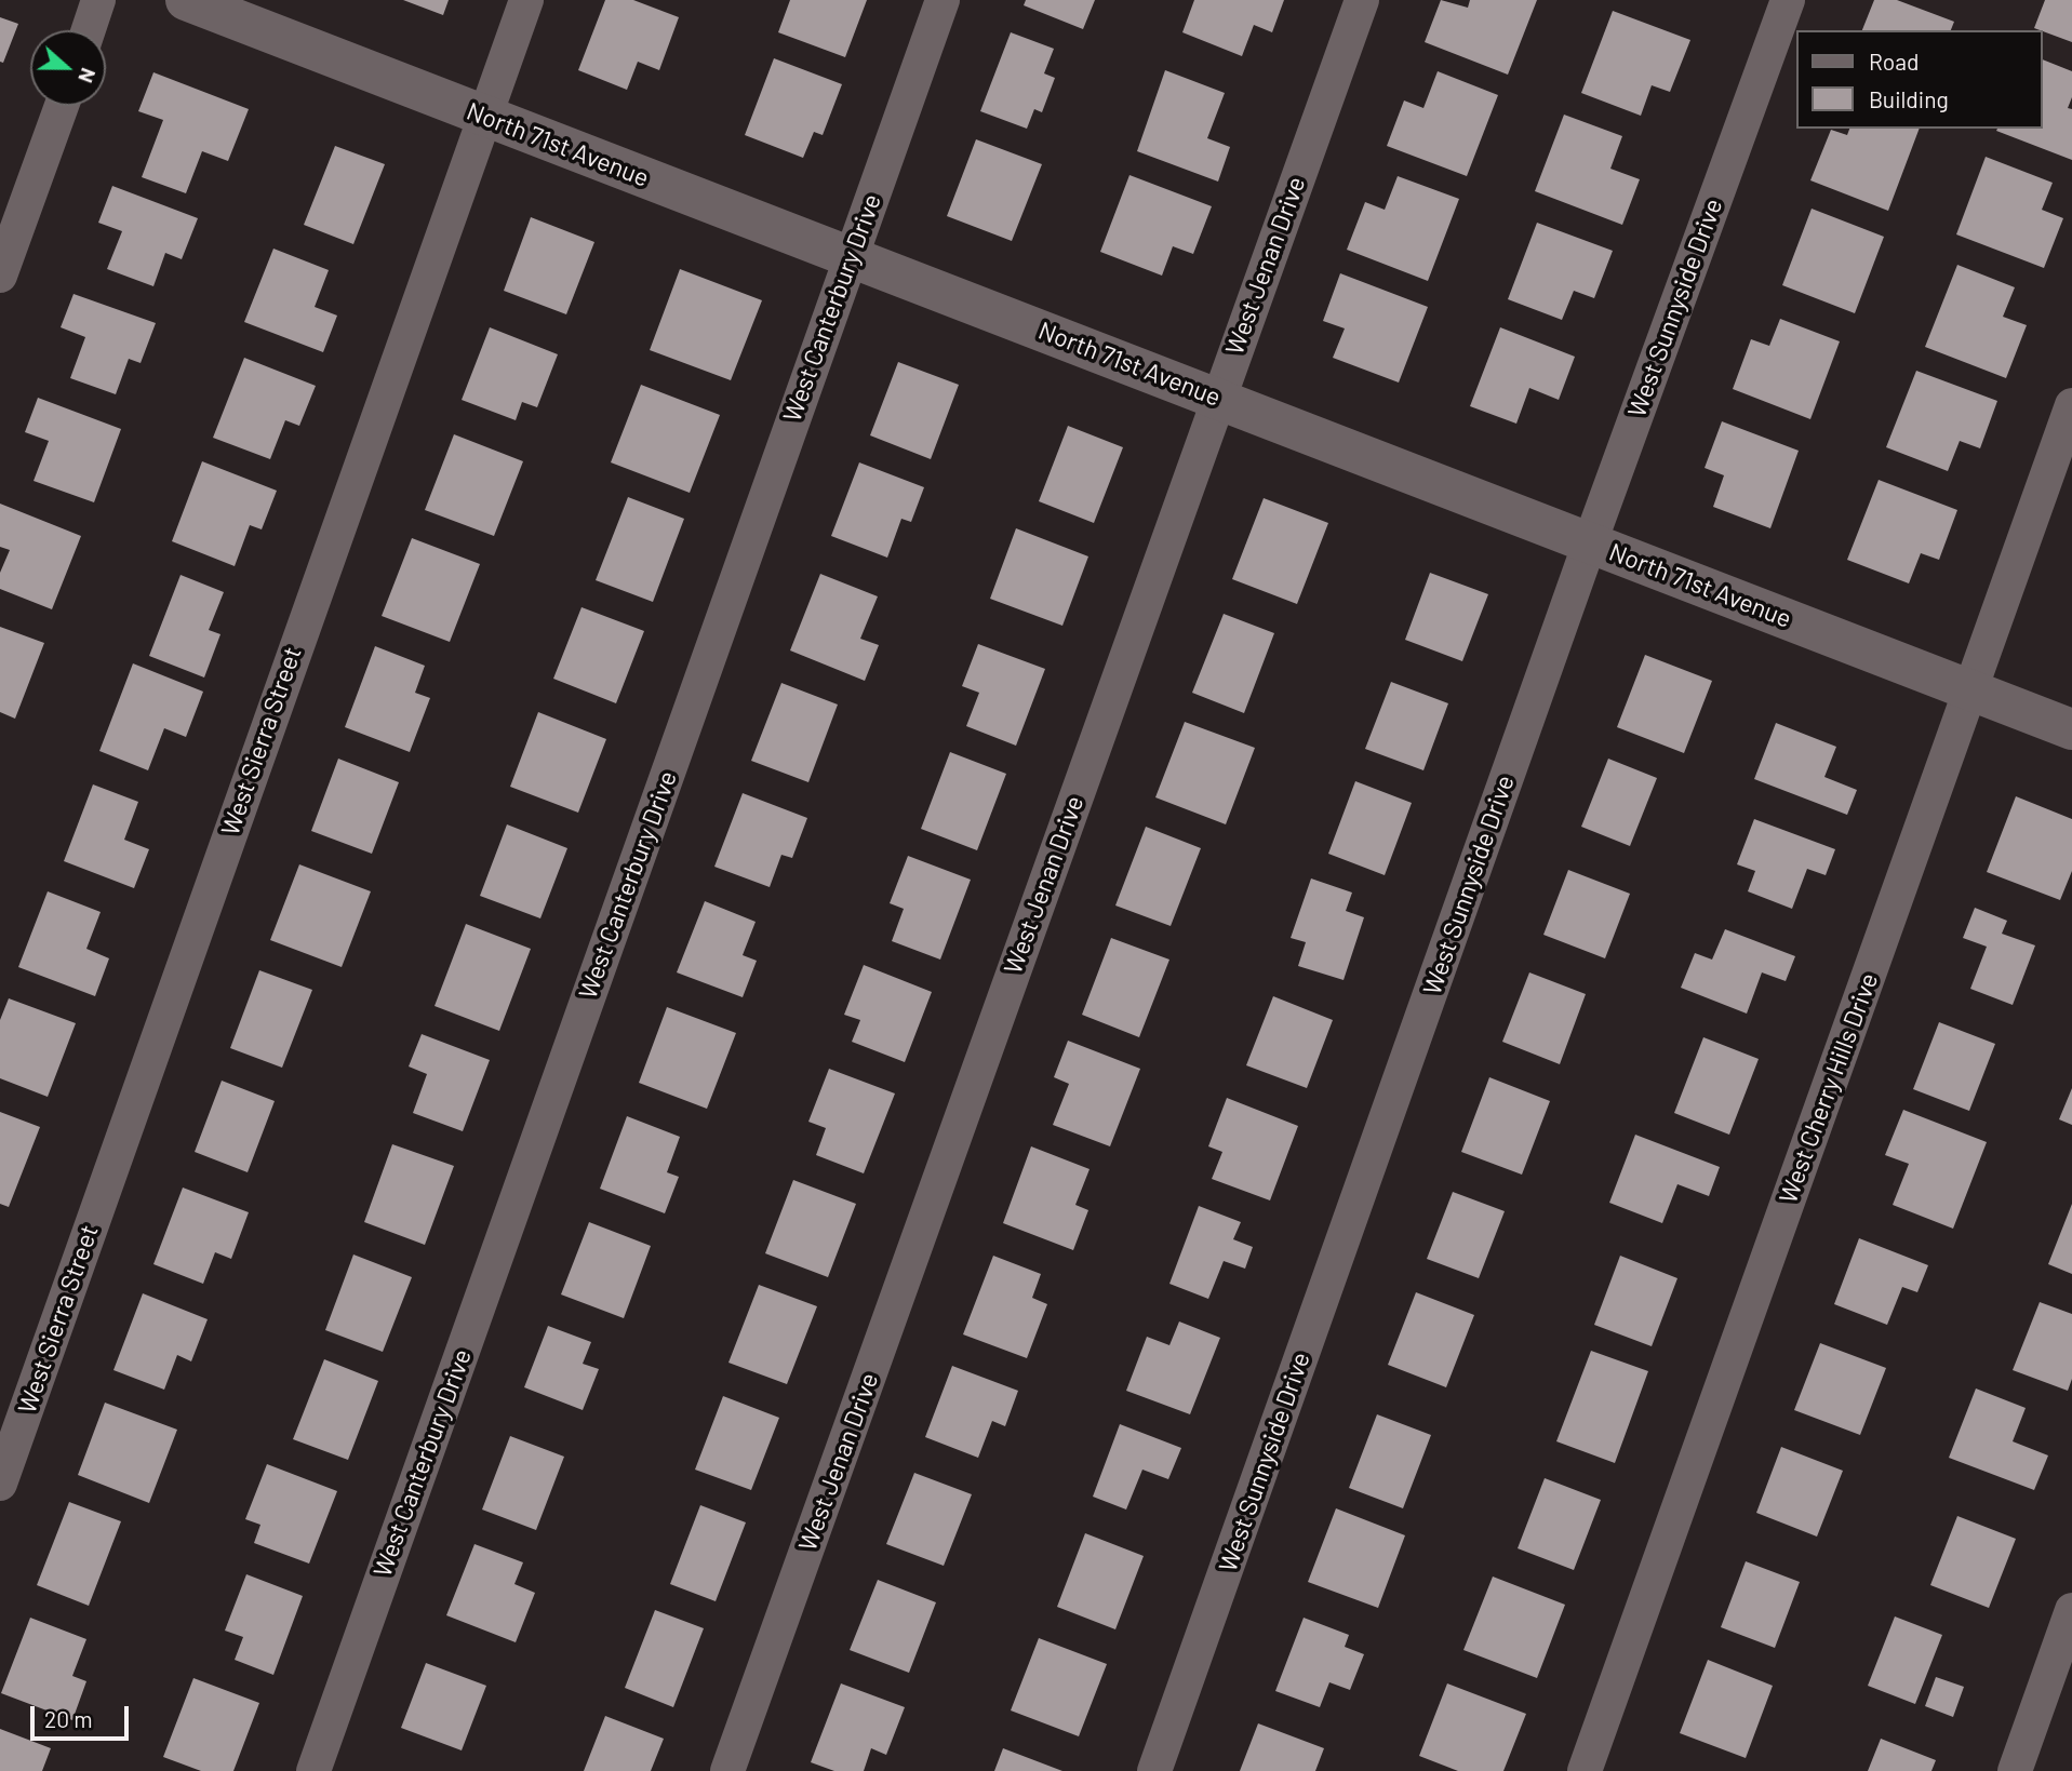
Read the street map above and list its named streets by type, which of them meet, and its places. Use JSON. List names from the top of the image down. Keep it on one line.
{"streets":{"street":["North 71st Avenue","West Jenan Drive","West Canterbury Drive","West Sunnyside Drive","West Sierra Street","West Cherry Hills Drive"]},"crossings":[["North 71st Avenue","West Jenan Drive"],["North 71st Avenue","West Canterbury Drive"],["North 71st Avenue","West Sunnyside Drive"],["North 71st Avenue","West Sierra Street"],["North 71st Avenue","West Cherry Hills Drive"]],"legend":["Road","Building"],"scale_bar":"20 m","north":"right"}
